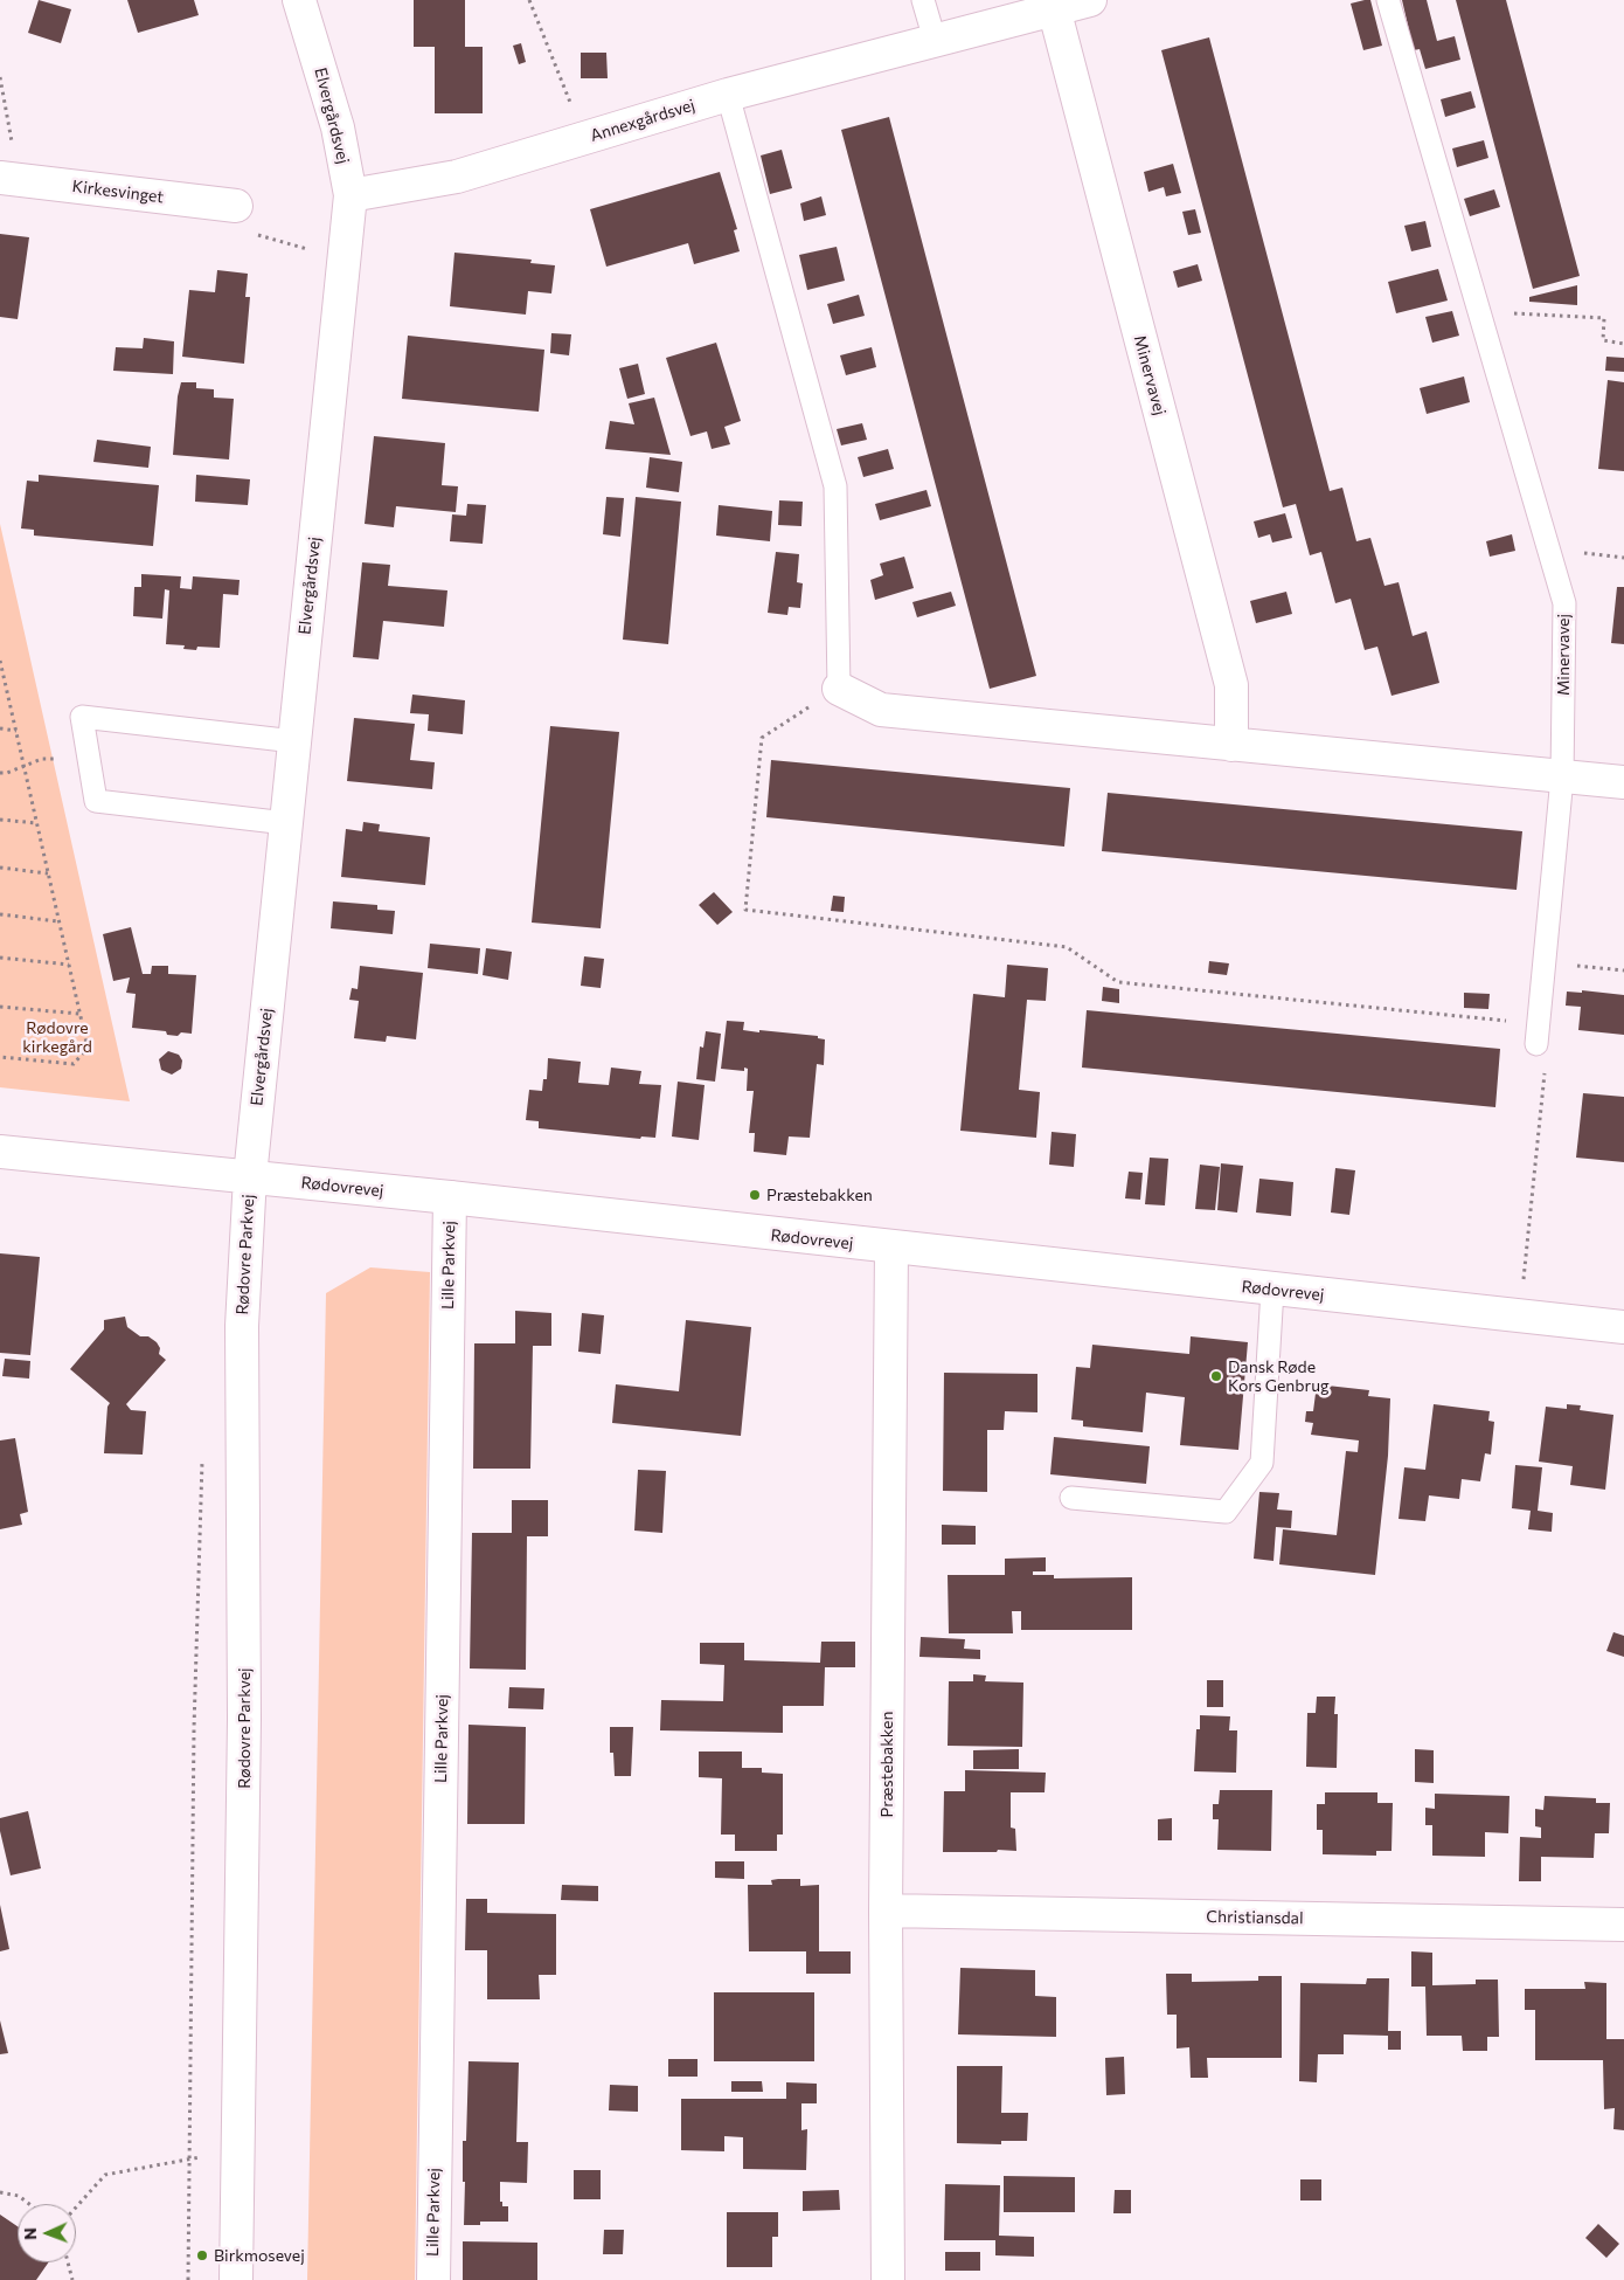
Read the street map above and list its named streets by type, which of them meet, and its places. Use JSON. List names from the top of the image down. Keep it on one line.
{"streets":{"street":["Elvergårdsvej","Annexgårdsvej","Kirkesvinget","Minervavej","Rødovrevej","Rødovre Parkvej","Lille Parkvej","Præstebakken","Christiansdal"]},"crossings":[["Elvergårdsvej","Annexgårdsvej"],["Elvergårdsvej","Rødovrevej"],["Elvergårdsvej","Rødovre Parkvej"],["Annexgårdsvej","Minervavej"],["Rødovrevej","Rødovre Parkvej"],["Rødovrevej","Lille Parkvej"],["Rødovrevej","Præstebakken"],["Præstebakken","Christiansdal"]],"parks":["Rødovre kirkegård"],"places":["Præstebakken","Dansk Røde Kors Genbrug","Birkmosevej"],"north":"left"}
